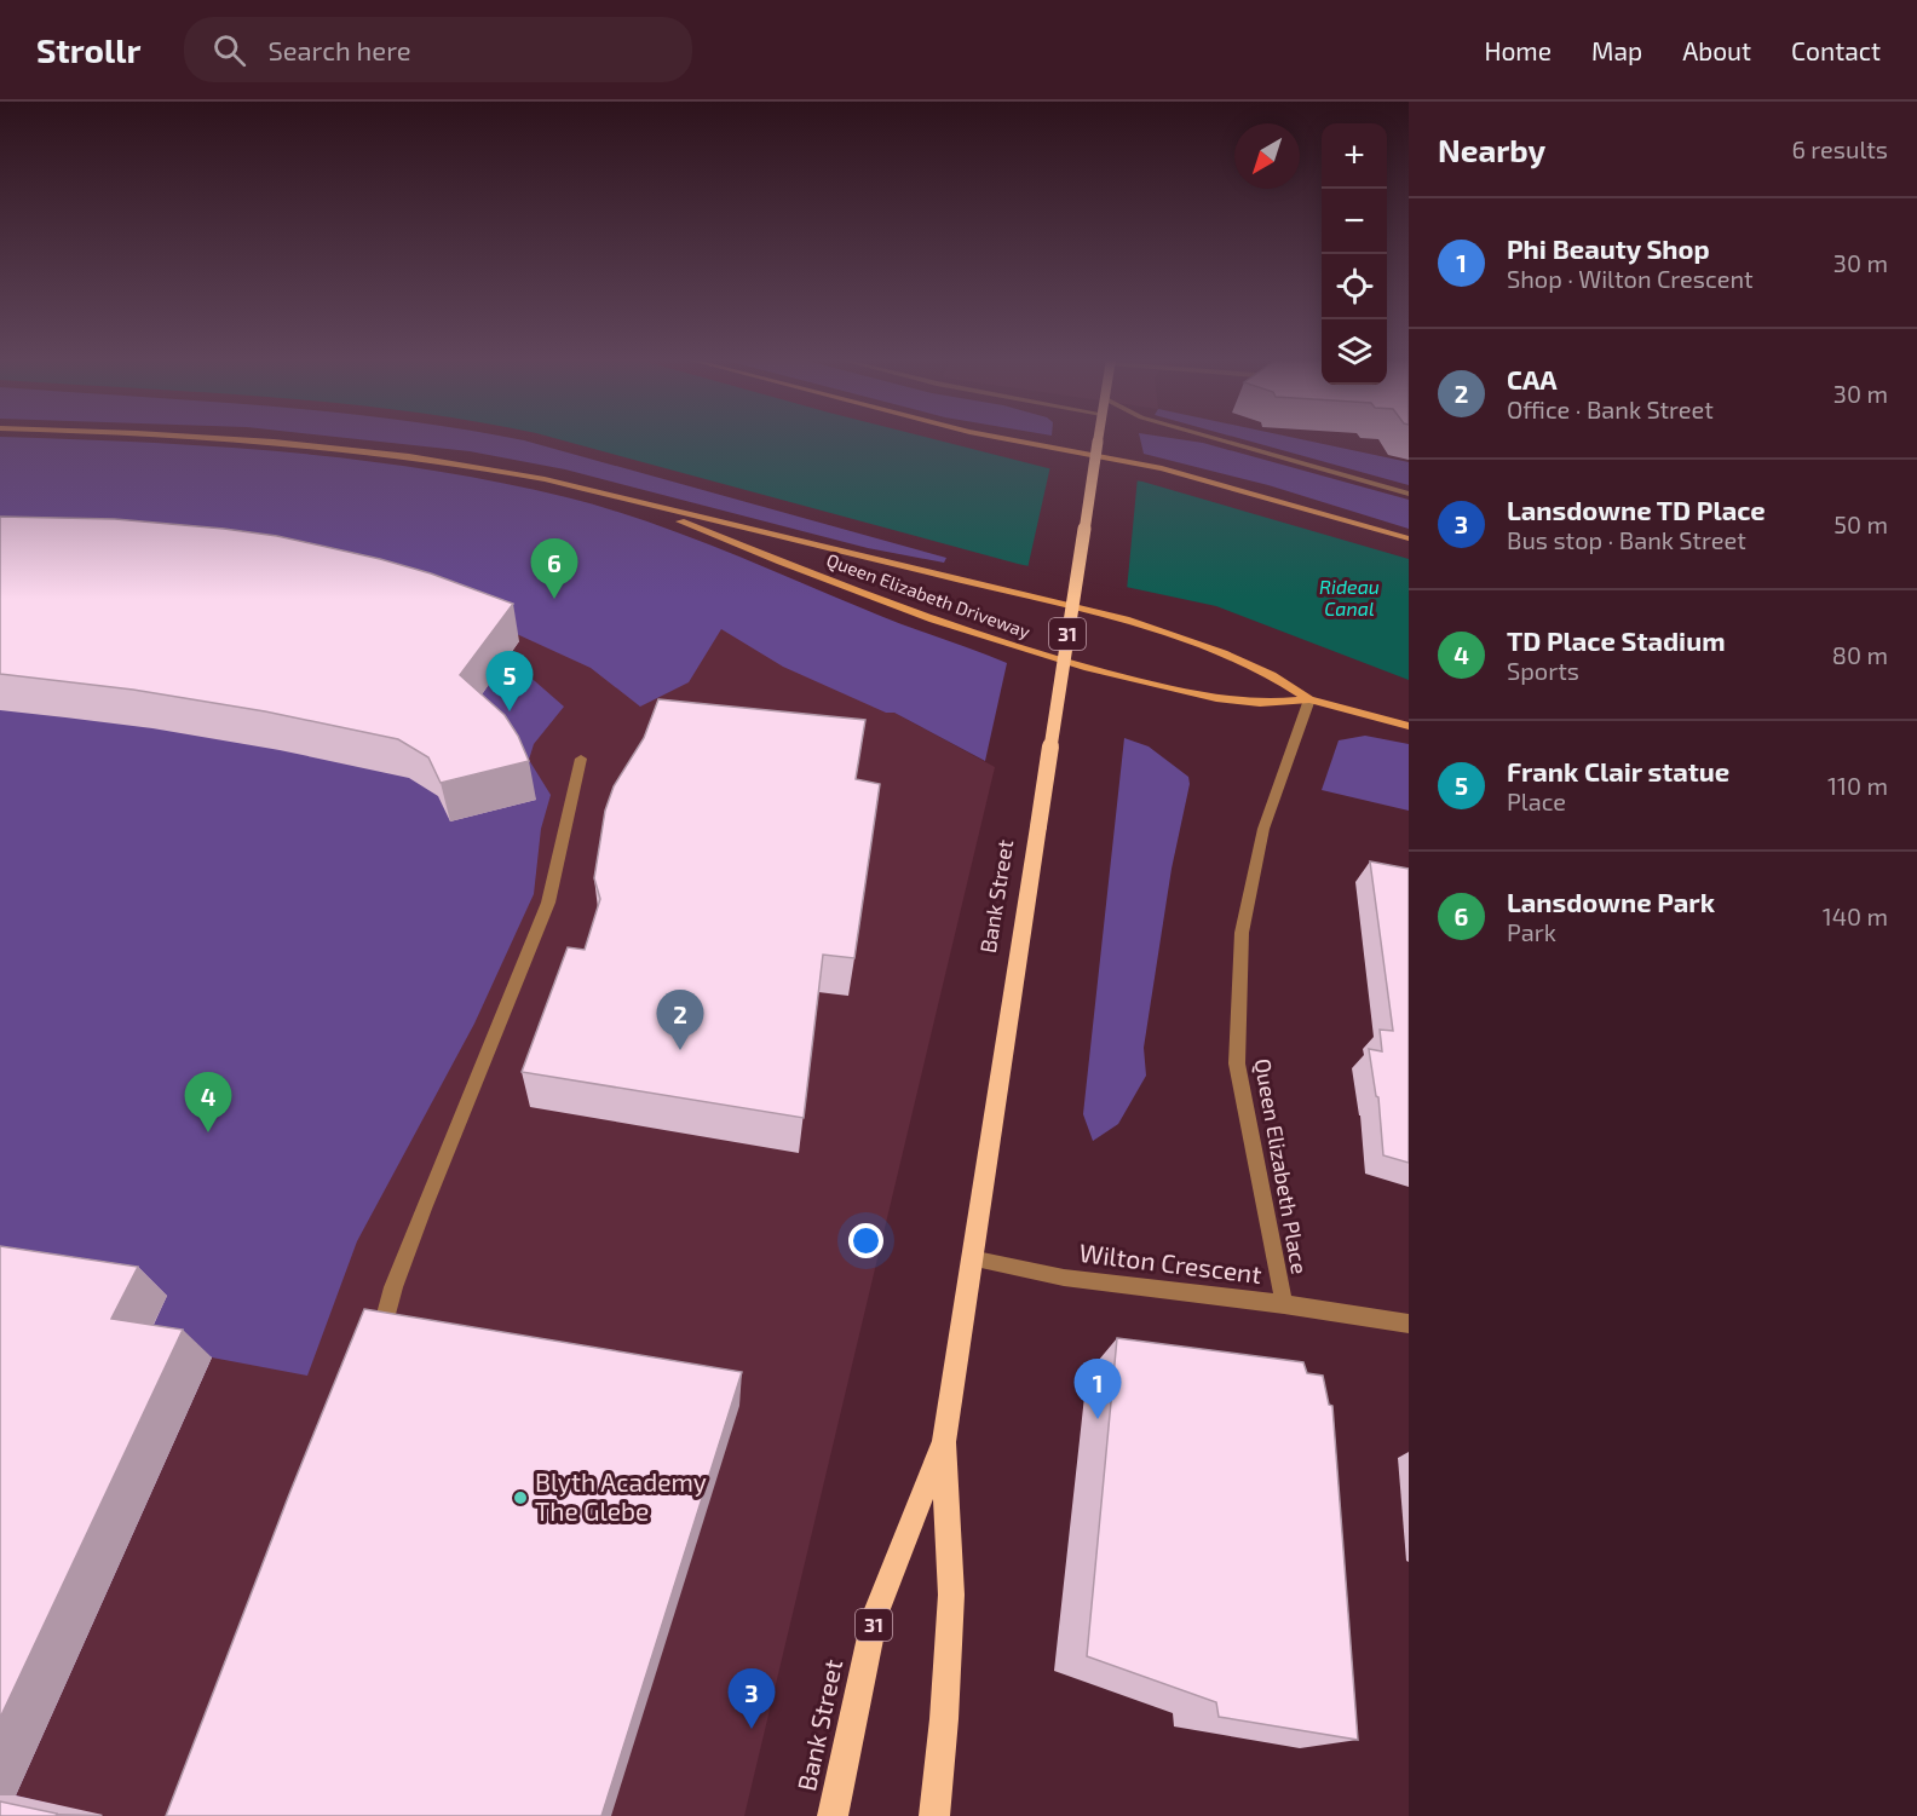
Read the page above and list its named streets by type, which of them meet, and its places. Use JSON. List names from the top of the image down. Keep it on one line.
{"streets":{"main road":["Queen Elizabeth Driveway","31","Bank Street"],"street":["Queen Elizabeth Place","Wilton Crescent"]},"crossings":[["Queen Elizabeth Driveway","Queen Elizabeth Place"],["Bank Street","Wilton Crescent"],["Queen Elizabeth Place","Wilton Crescent"]],"water":["Rideau Canal"],"places":["Blyth Academy The Glebe"],"north":"bottom left","page":{"header":"Strollr","search":"Search here","nav":["Home","Map","About","Contact"],"heading":["Nearby","6 results"],"map_buttons":["+","−"],"list":[{"mark":"1","name":"Phi Beauty Shop","note":"Shop · Wilton Crescent","value":"30 m"},{"mark":"2","name":"CAA","note":"Office · Bank Street","value":"30 m"},{"mark":"3","name":"Lansdowne TD Place","note":"Bus stop · Bank Street","value":"50 m"},{"mark":"4","name":"TD Place Stadium","note":"Sports","value":"80 m"},{"mark":"5","name":"Frank Clair statue","note":"Place","value":"110 m"},{"mark":"6","name":"Lansdowne Park","note":"Park","value":"140 m"}],"pins":["6","5","2","4","1","3"]}}
